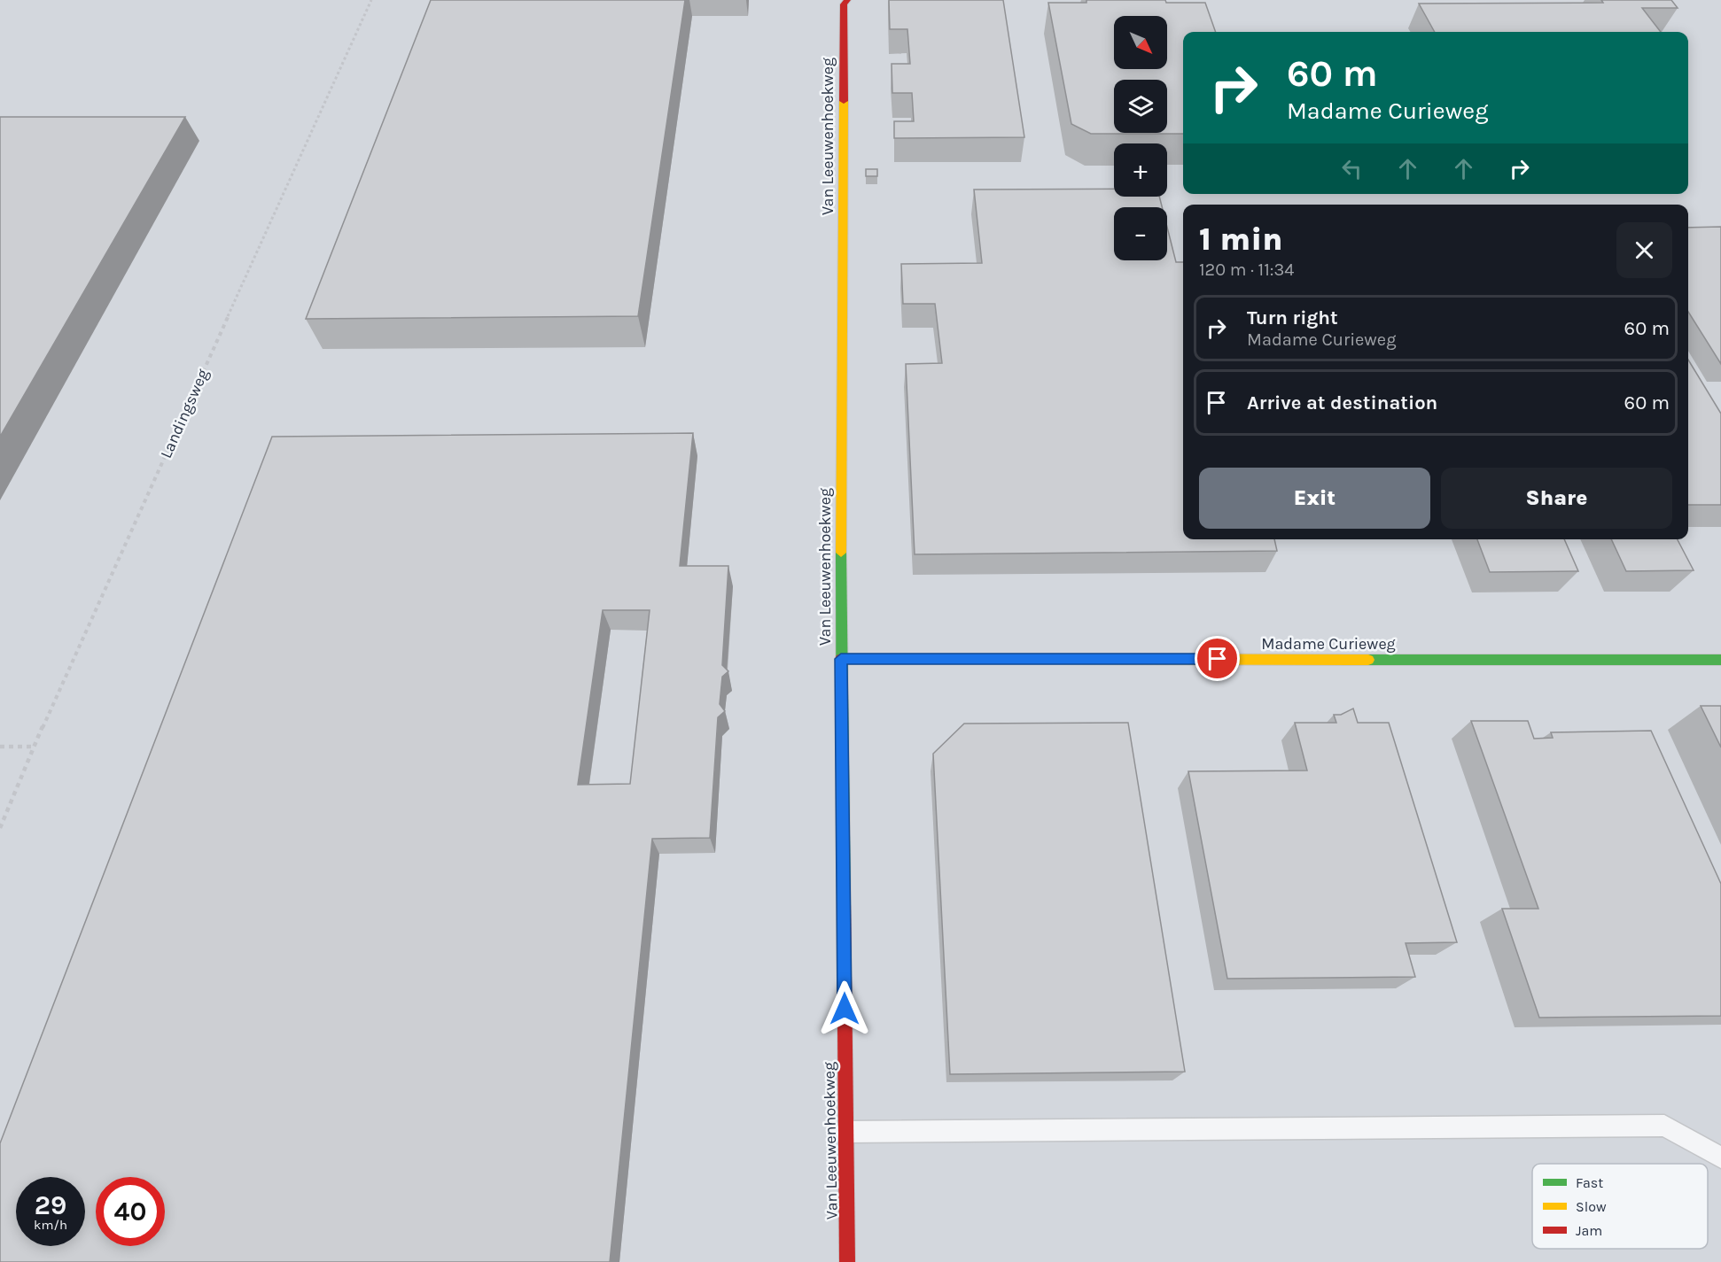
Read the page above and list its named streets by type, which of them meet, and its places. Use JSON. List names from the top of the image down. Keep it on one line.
{"streets":{"street":["Van Leeuwenhoekweg","Madame Curieweg"],"path":["Landingsweg"]},"crossings":[["Van Leeuwenhoekweg","Madame Curieweg"]],"legend":["Fast","Slow","Jam"],"north":"bottom right","page":{"map_buttons":["+","−"],"turn":["60 m","Madame Curieweg"],"heading":["1 min","120 m · 11:34"],"list":[{"name":"Turn right","note":"Madame Curieweg","value":"60 m"},{"name":"Arrive at destination","value":"60 m"}],"buttons":["Exit","Share"],"speed":"29 km/h","limit":"40"}}
